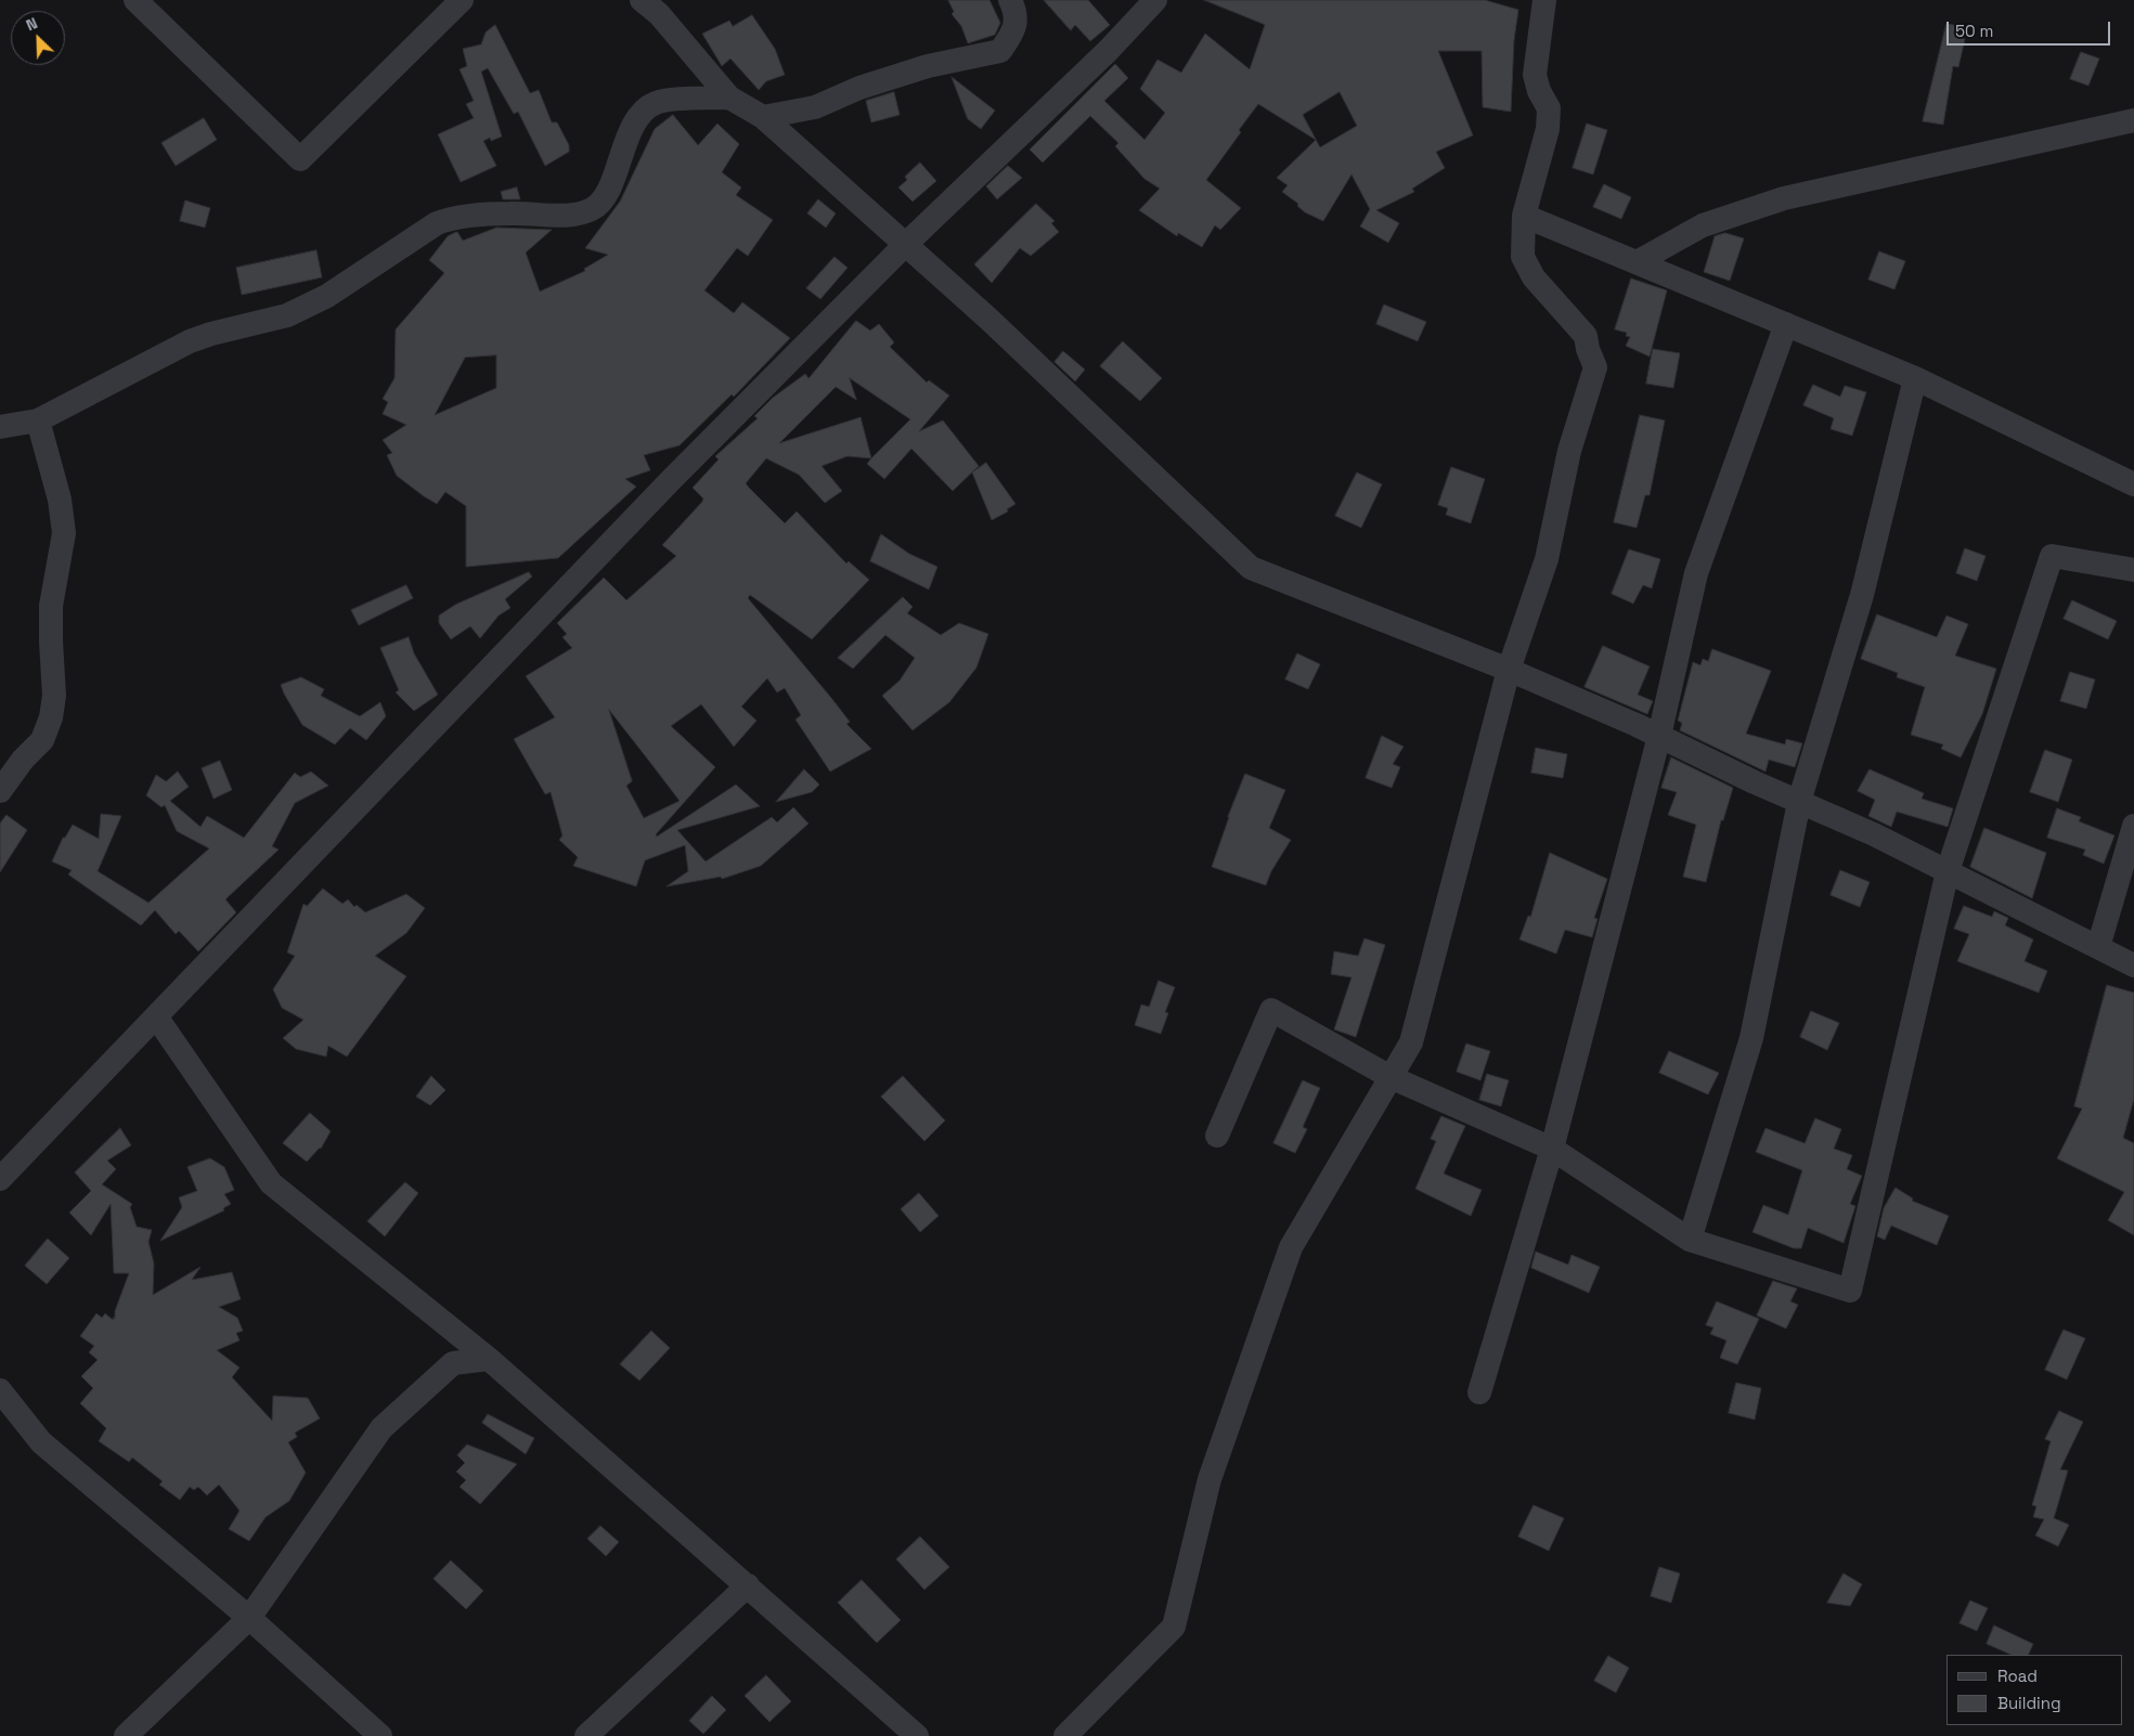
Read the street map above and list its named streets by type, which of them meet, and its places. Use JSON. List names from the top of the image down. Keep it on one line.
{"legend":["Road","Building"],"scale_bar":"50 m","north":"top left"}
